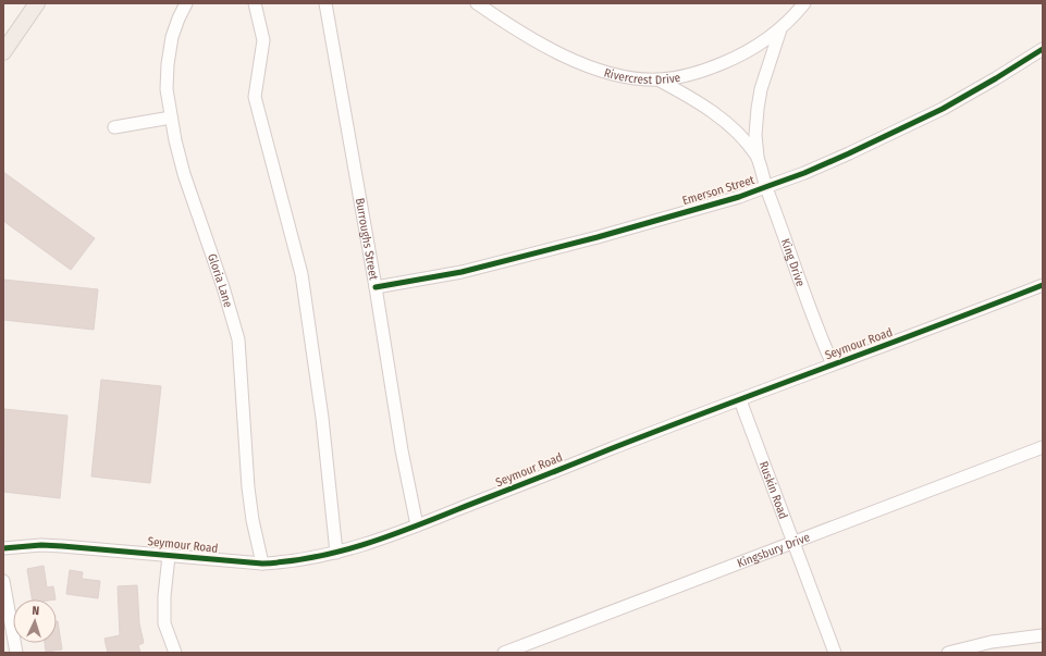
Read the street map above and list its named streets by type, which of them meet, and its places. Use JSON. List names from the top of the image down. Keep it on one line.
{"streets":{"street":["Rivercrest Drive","Emerson Street","Burroughs Street","King Drive","Gloria Lane","Seymour Road","Ruskin Road","Kingsbury Drive"]},"crossings":[["Rivercrest Drive","King Drive"],["Emerson Street","Burroughs Street"],["Emerson Street","King Drive"],["Burroughs Street","Seymour Road"],["King Drive","Seymour Road"],["Gloria Lane","Seymour Road"],["Seymour Road","Ruskin Road"],["Ruskin Road","Kingsbury Drive"]],"north":"top"}
